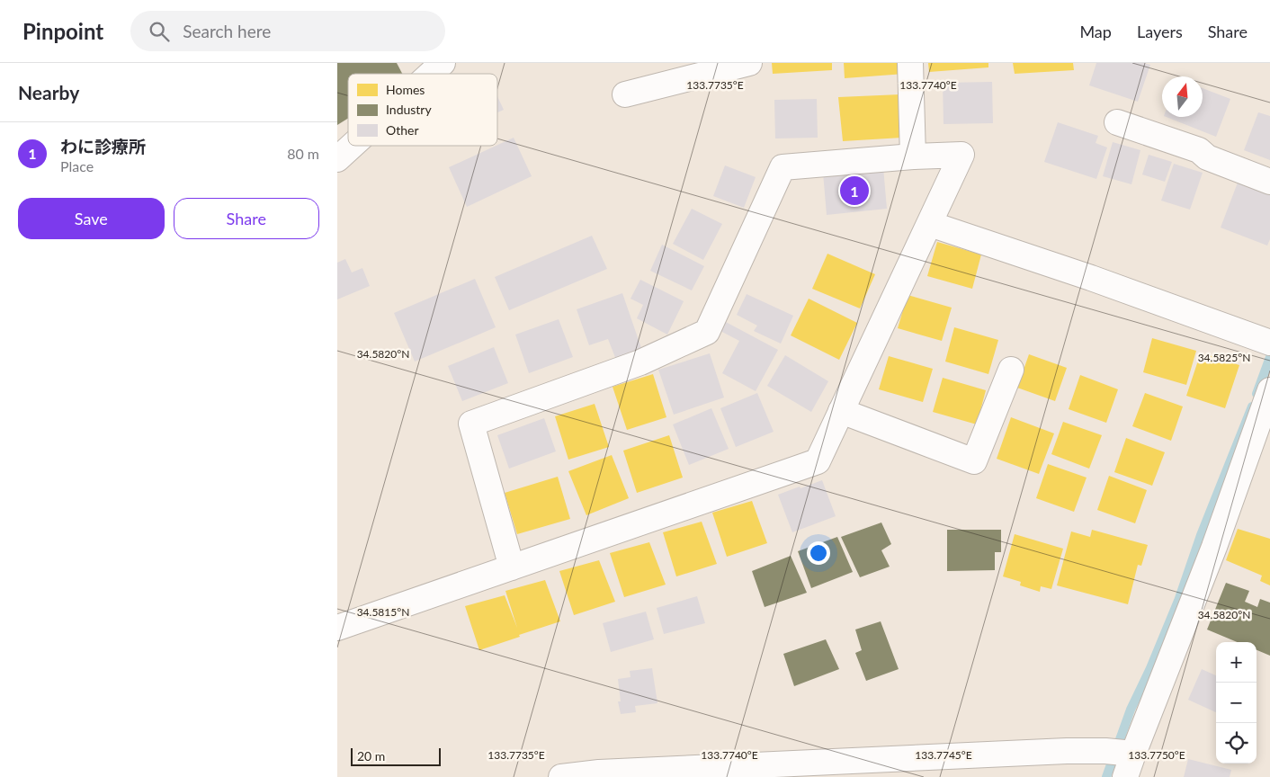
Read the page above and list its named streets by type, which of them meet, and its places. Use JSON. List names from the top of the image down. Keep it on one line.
{"legend":["Homes","Industry","Other"],"scale_bar":"20 m","north":"top","page":{"header":"Pinpoint","search":"Search here","nav":["Map","Layers","Share"],"heading":"Nearby","list":[{"mark":"1","name":"わに診療所","note":"Place","value":"80 m"}],"pins":"1","buttons":["Save","Share"],"map_buttons":["+","−"],"scale":"20 m"},"coordinates":["133.7735°E","133.7740°E","34.5820°N","34.5825°N","34.5815°N","133.7745°E","133.7750°E"]}
